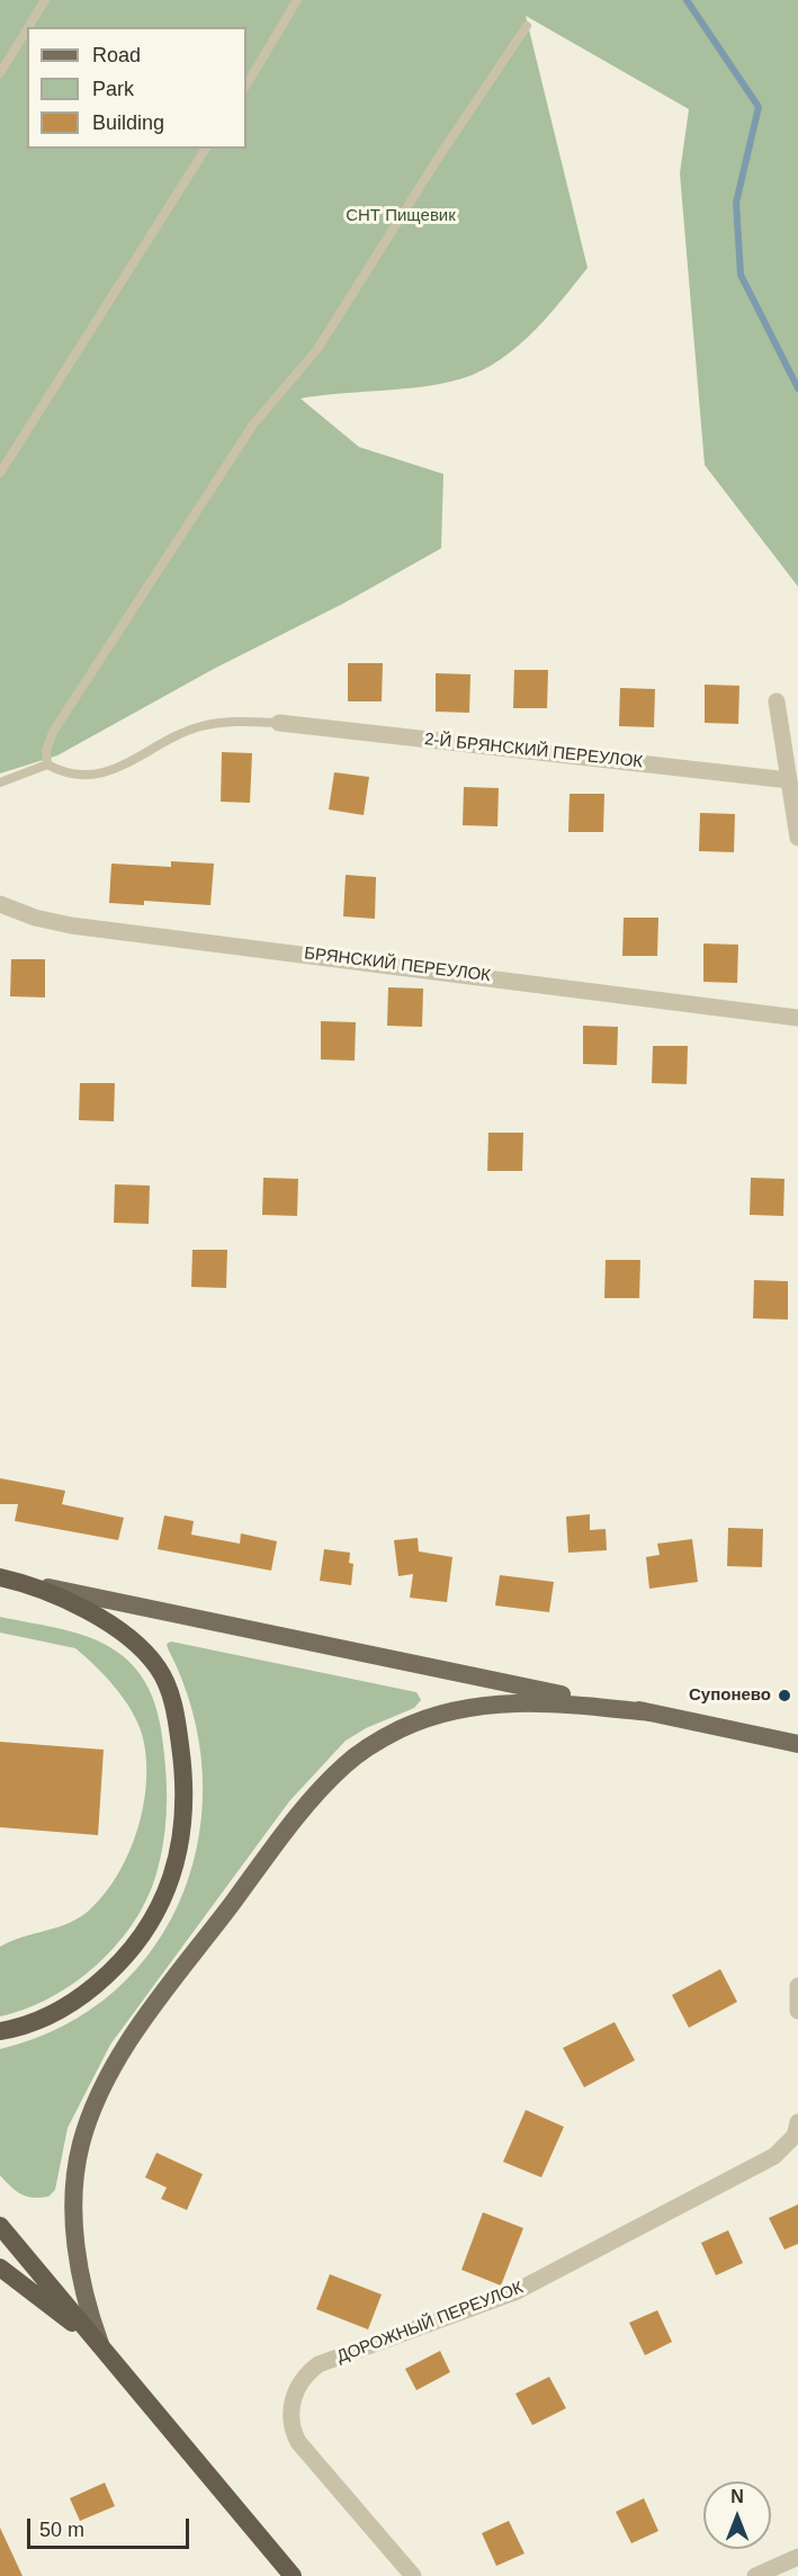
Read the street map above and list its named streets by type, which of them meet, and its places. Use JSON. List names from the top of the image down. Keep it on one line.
{"streets":{"street":["2-Й БРЯНСКИЙ ПЕРЕУЛОК","БРЯНСКИЙ ПЕРЕУЛОК","ДОРОЖНЫЙ ПЕРЕУЛОК"]},"parks":["СНТ Пищевик"],"places":["Супонево"],"legend":["Road","Park","Building"],"scale_bar":"50 m","north":"top"}
